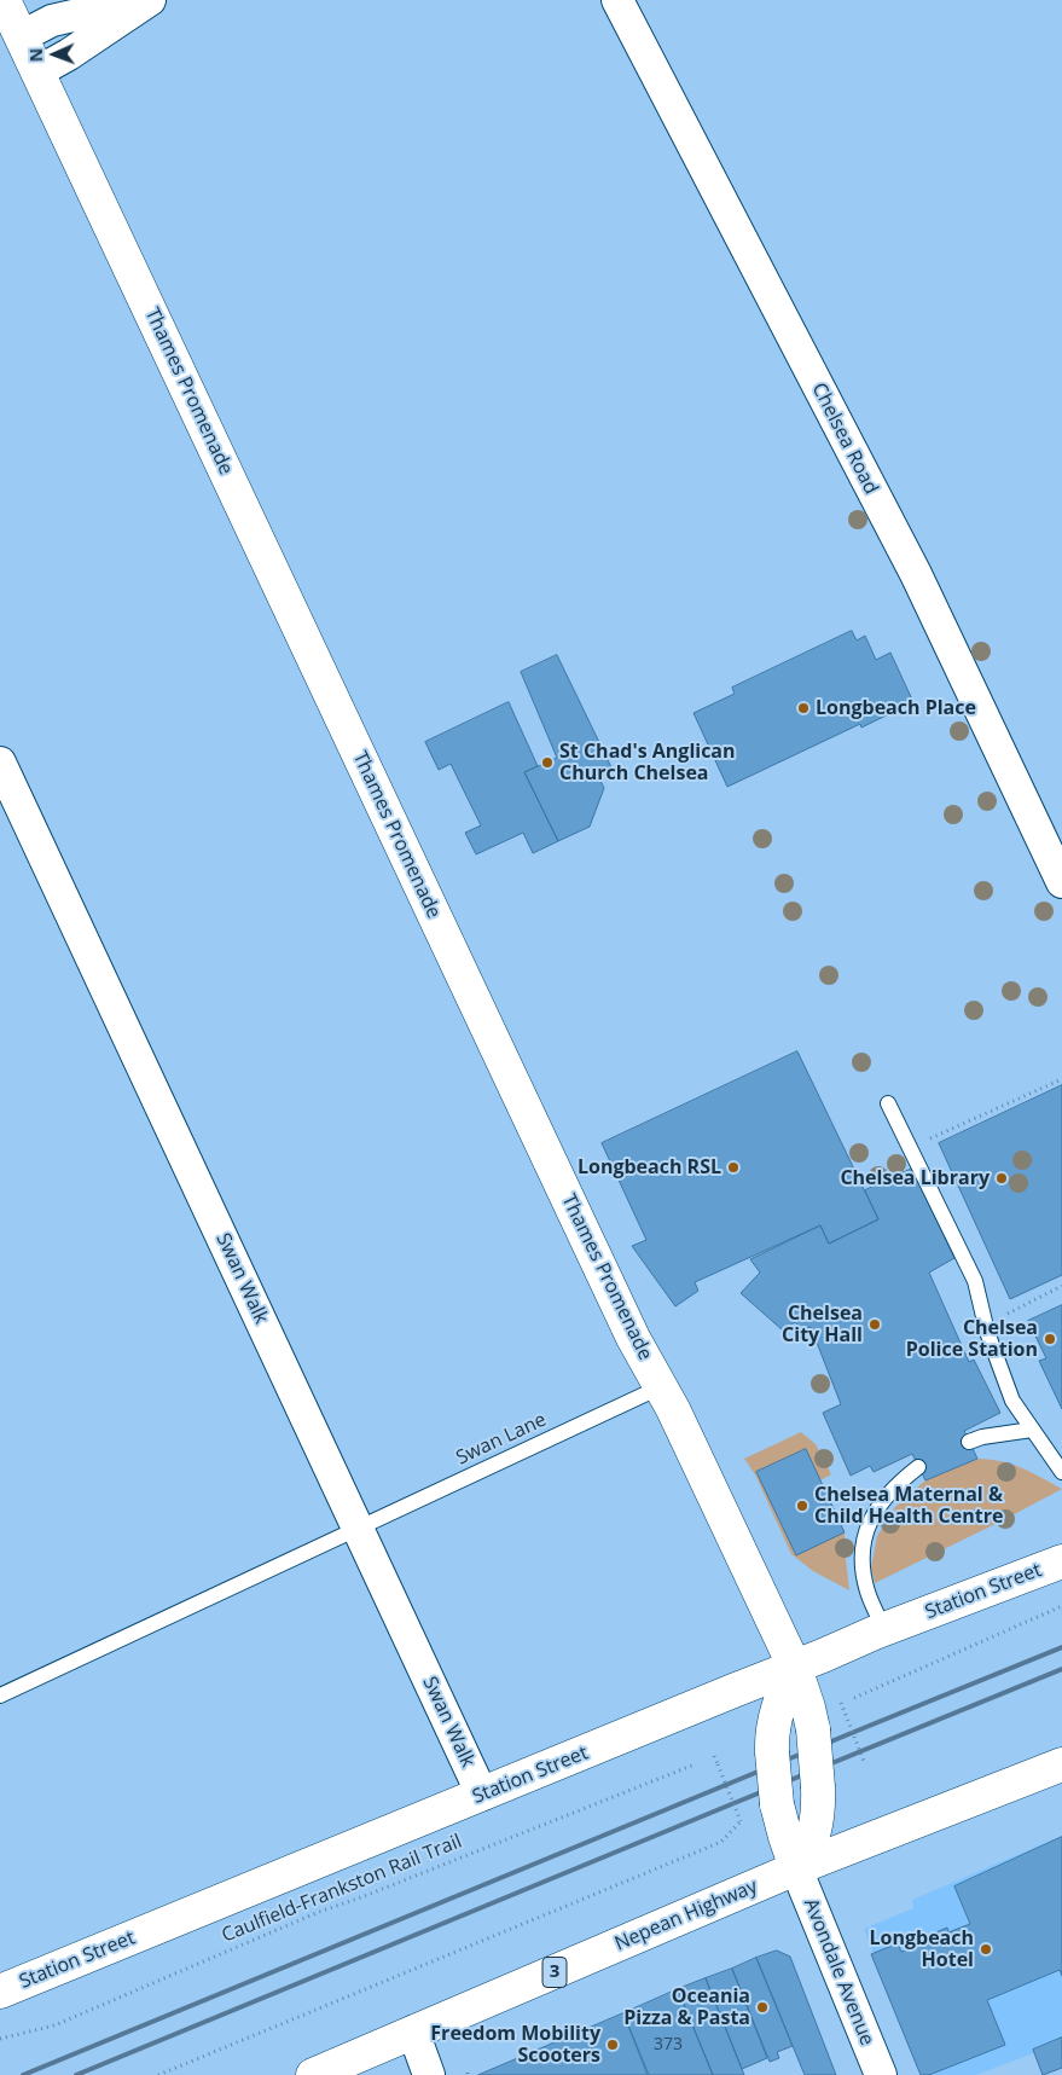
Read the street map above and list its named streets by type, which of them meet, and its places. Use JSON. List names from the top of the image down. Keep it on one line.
{"streets":{"main road":["Thames Promenade","Station Street","Nepean Highway","3"],"street":["Chelsea Road","Swan Walk","Avondale Avenue"],"lane":["Swan Lane"],"path":["Caulfield-Frankston Rail Trail"]},"crossings":[["Thames Promenade","Swan Lane"],["Thames Promenade","Station Street"],["Thames Promenade","Nepean Highway"],["Thames Promenade","Avondale Avenue"],["Swan Walk","Swan Lane"],["Swan Walk","Station Street"],["Nepean Highway","Avondale Avenue"]],"places":["Longbeach Place","St Chad's Anglican Church Chelsea","Longbeach RSL","Chelsea Library","Chelsea City Hall","Chelsea Police Station","Chelsea Maternal & Child Health Centre","Longbeach Hotel","Oceania Pizza & Pasta","Freedom Mobility Scooters"],"house_numbers":["373"],"north":"left"}
